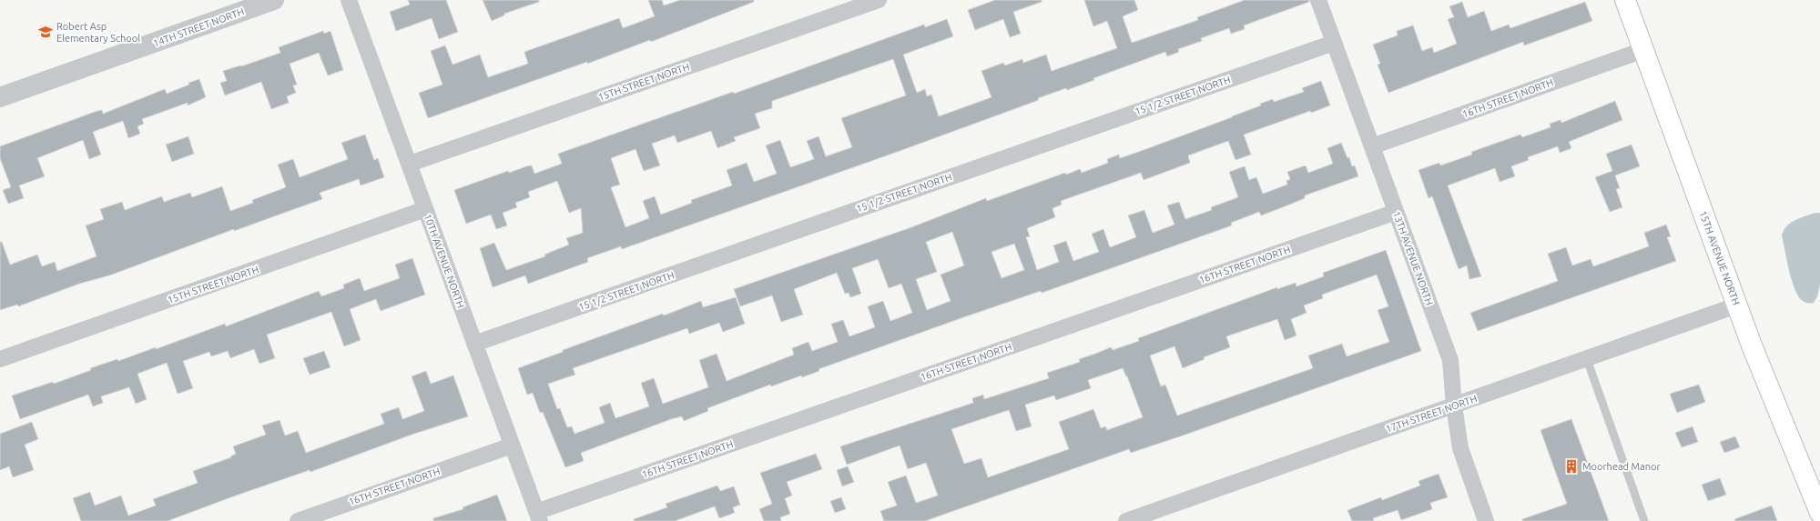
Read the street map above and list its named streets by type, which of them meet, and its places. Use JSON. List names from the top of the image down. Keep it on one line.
{"streets":{"main road":["15TH AVENUE NORTH"],"street":["14TH STREET NORTH","15TH STREET NORTH","15 1/2 STREET NORTH","16TH STREET NORTH","13TH AVENUE NORTH","10TH AVENUE NORTH","17TH STREET NORTH"]},"crossings":[["15TH STREET NORTH","10TH AVENUE NORTH"],["15 1/2 STREET NORTH","13TH AVENUE NORTH"],["15 1/2 STREET NORTH","10TH AVENUE NORTH"],["16TH STREET NORTH","15TH AVENUE NORTH"],["16TH STREET NORTH","13TH AVENUE NORTH"],["16TH STREET NORTH","10TH AVENUE NORTH"],["15TH AVENUE NORTH","17TH STREET NORTH"],["13TH AVENUE NORTH","17TH STREET NORTH"]],"places":{"school or university":["Robert Asp Elementary School"],"building":["Moorhead Manor"]}}
